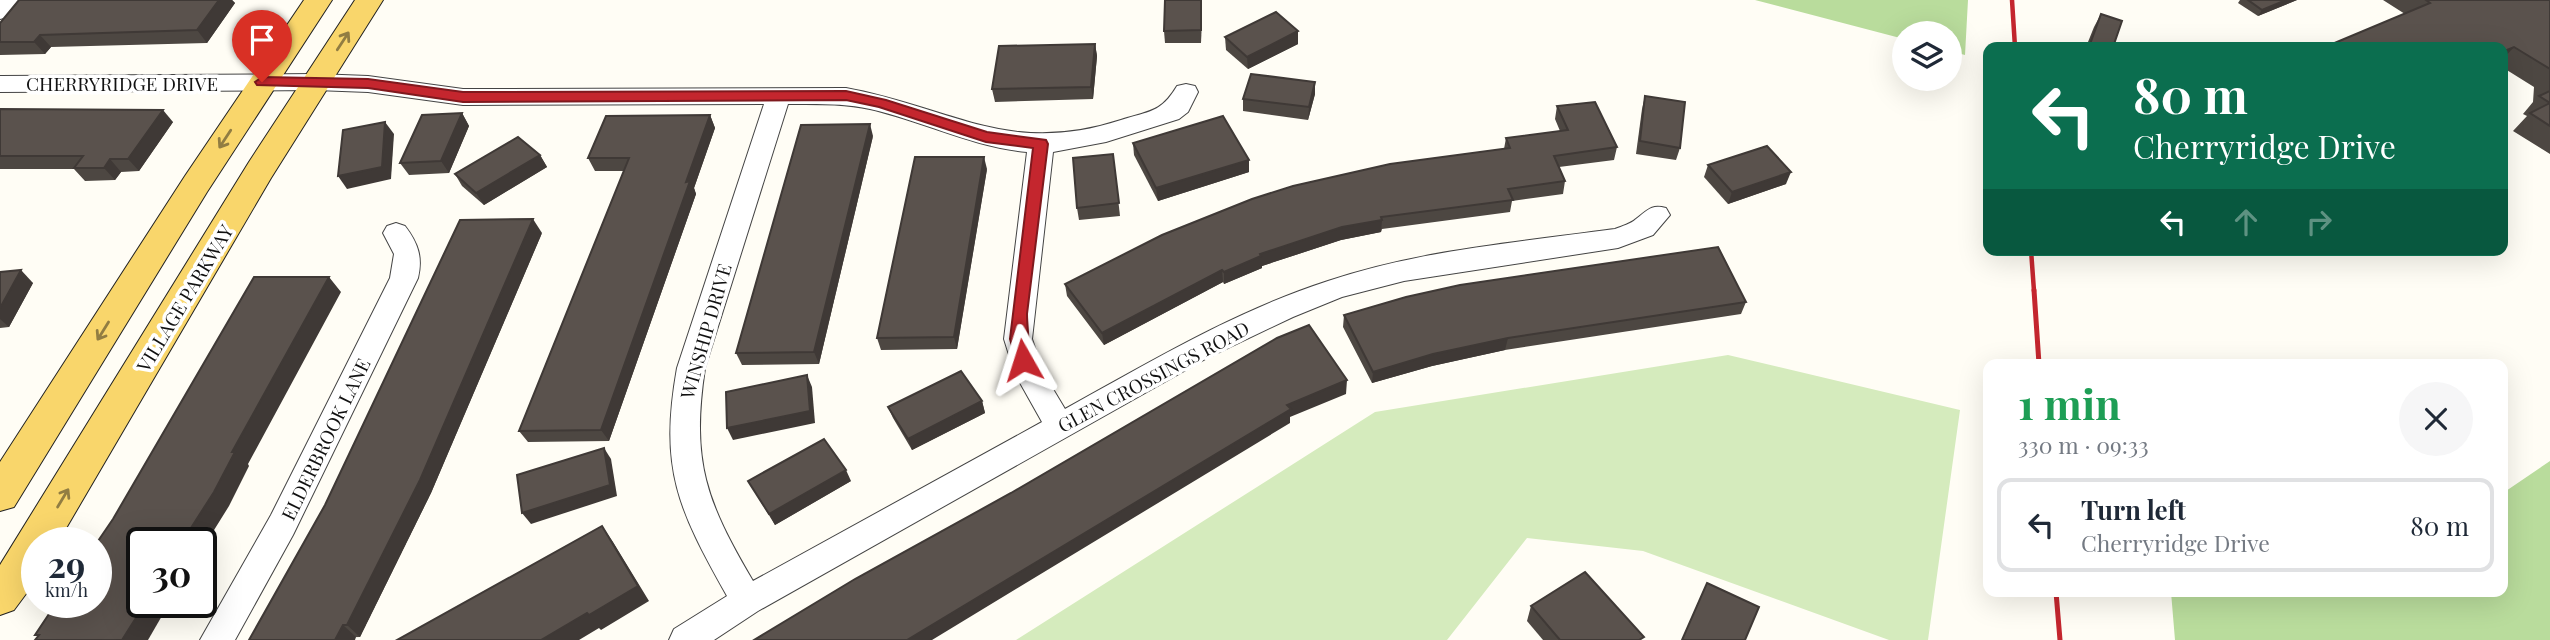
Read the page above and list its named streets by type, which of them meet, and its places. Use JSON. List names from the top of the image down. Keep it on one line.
{"streets":{"main road":["VILLAGE PARKWAY"],"street":["CHERRYRIDGE DRIVE","WINSHIP DRIVE","GLEN CROSSINGS ROAD","ELDERBROOK LANE"]},"crossings":[["CHERRYRIDGE DRIVE","VILLAGE PARKWAY"],["CHERRYRIDGE DRIVE","WINSHIP DRIVE"],["WINSHIP DRIVE","GLEN CROSSINGS ROAD"]],"page":{"turn":["80 m","Cherryridge Drive"],"heading":["1 min","330 m · 09:33"],"list":[{"name":"Turn left","note":"Cherryridge Drive","value":"80 m"}],"speed":"29 km/h","limit":"30"}}
